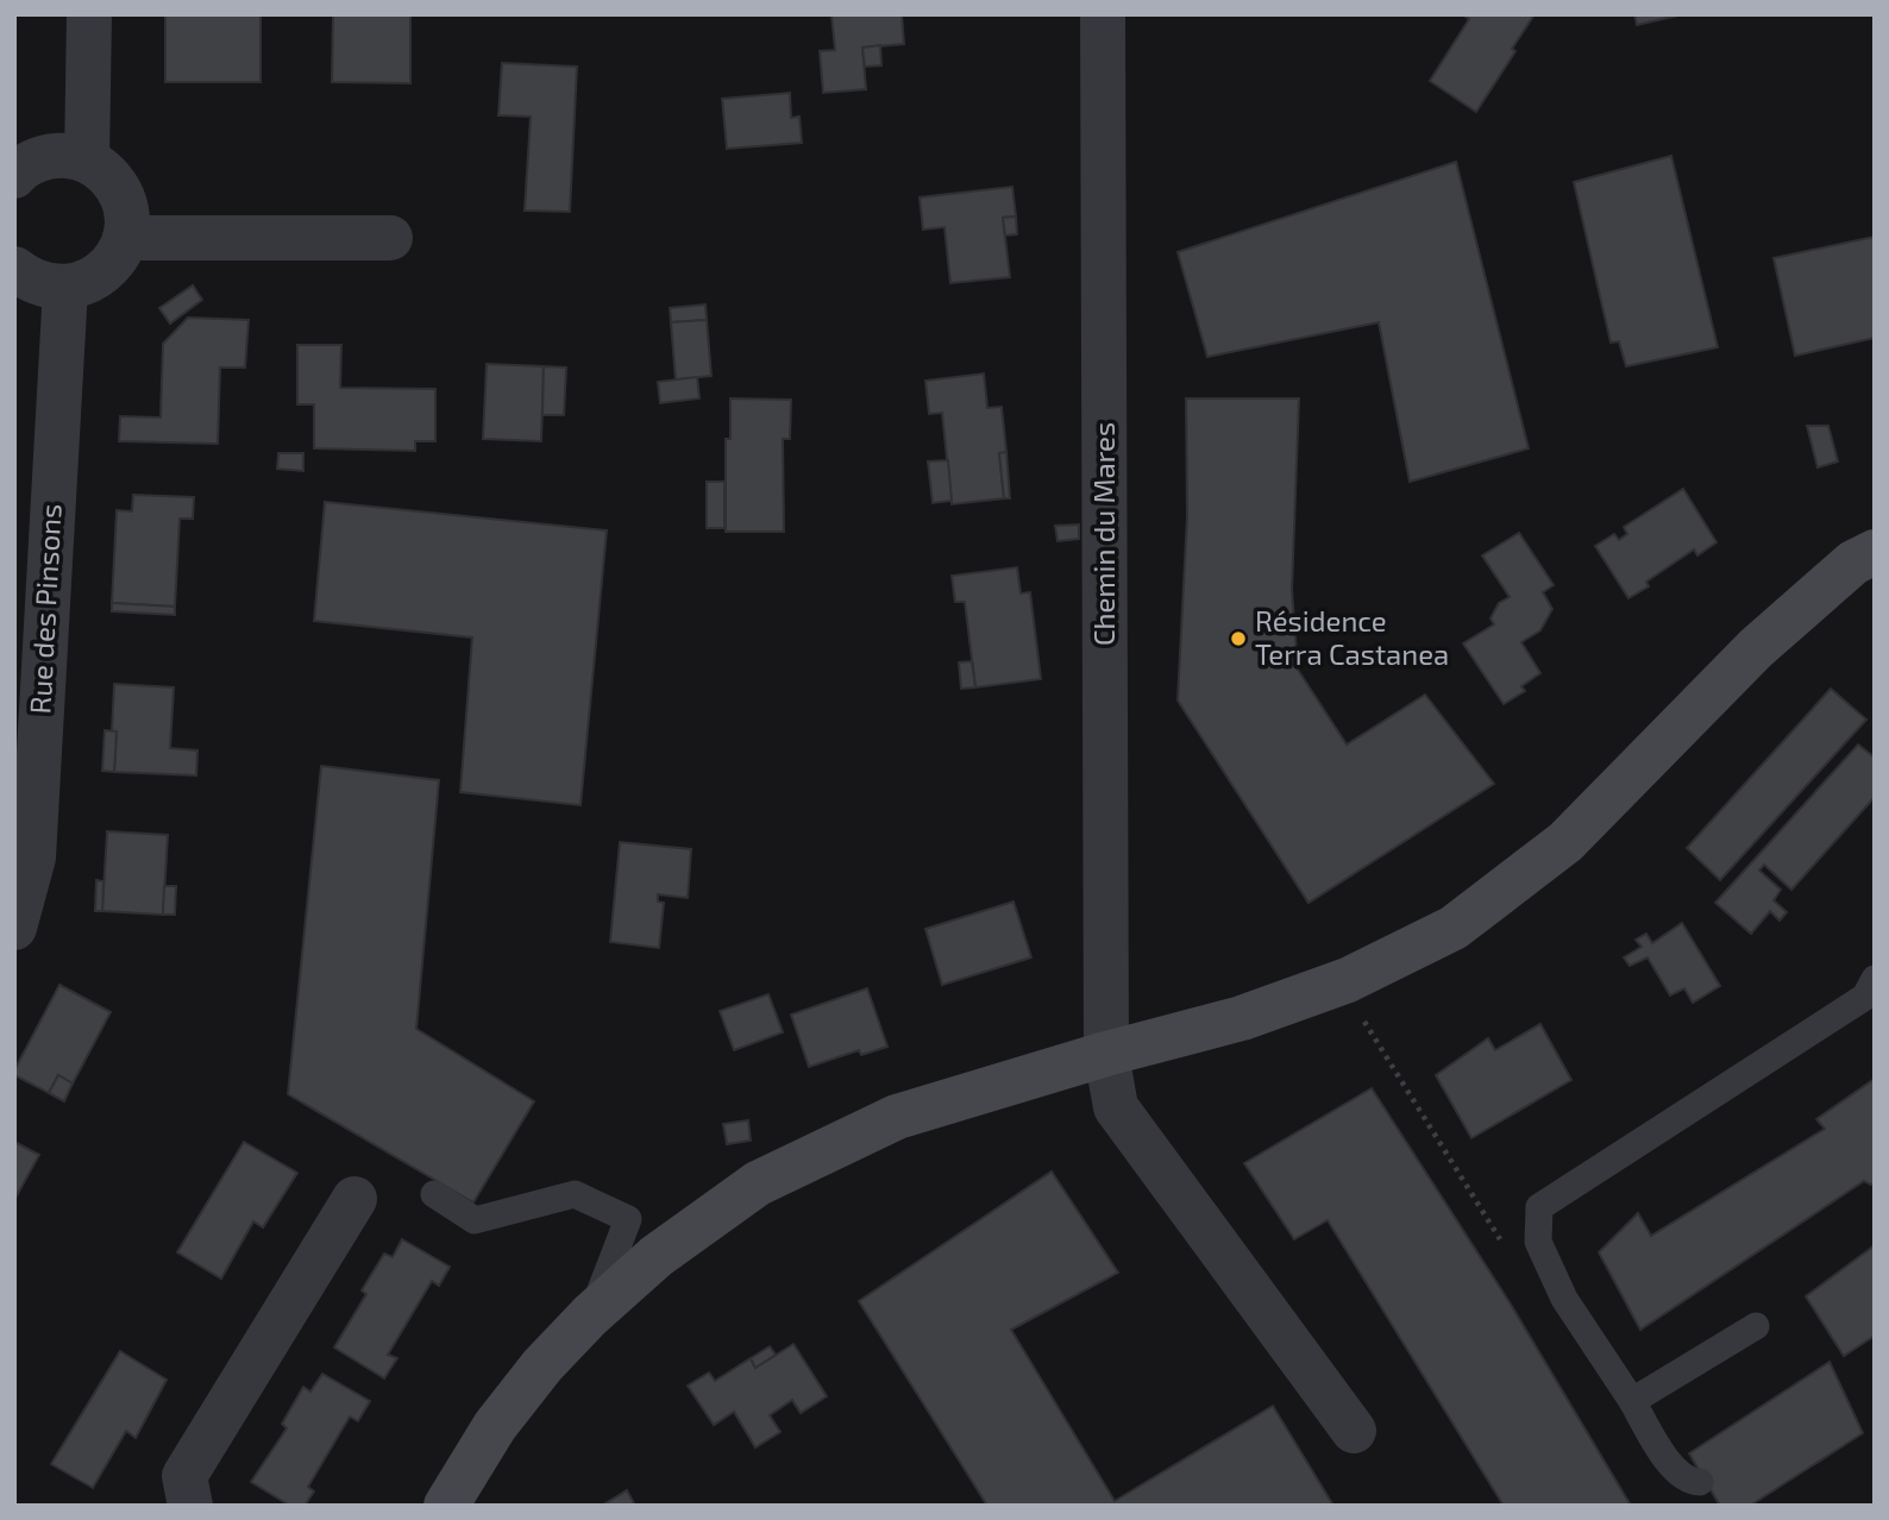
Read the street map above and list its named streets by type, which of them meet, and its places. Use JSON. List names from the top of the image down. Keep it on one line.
{"streets":{"street":["Chemin du Mares","Rue des Pinsons"]},"places":["Résidence Terra Castanea"]}
